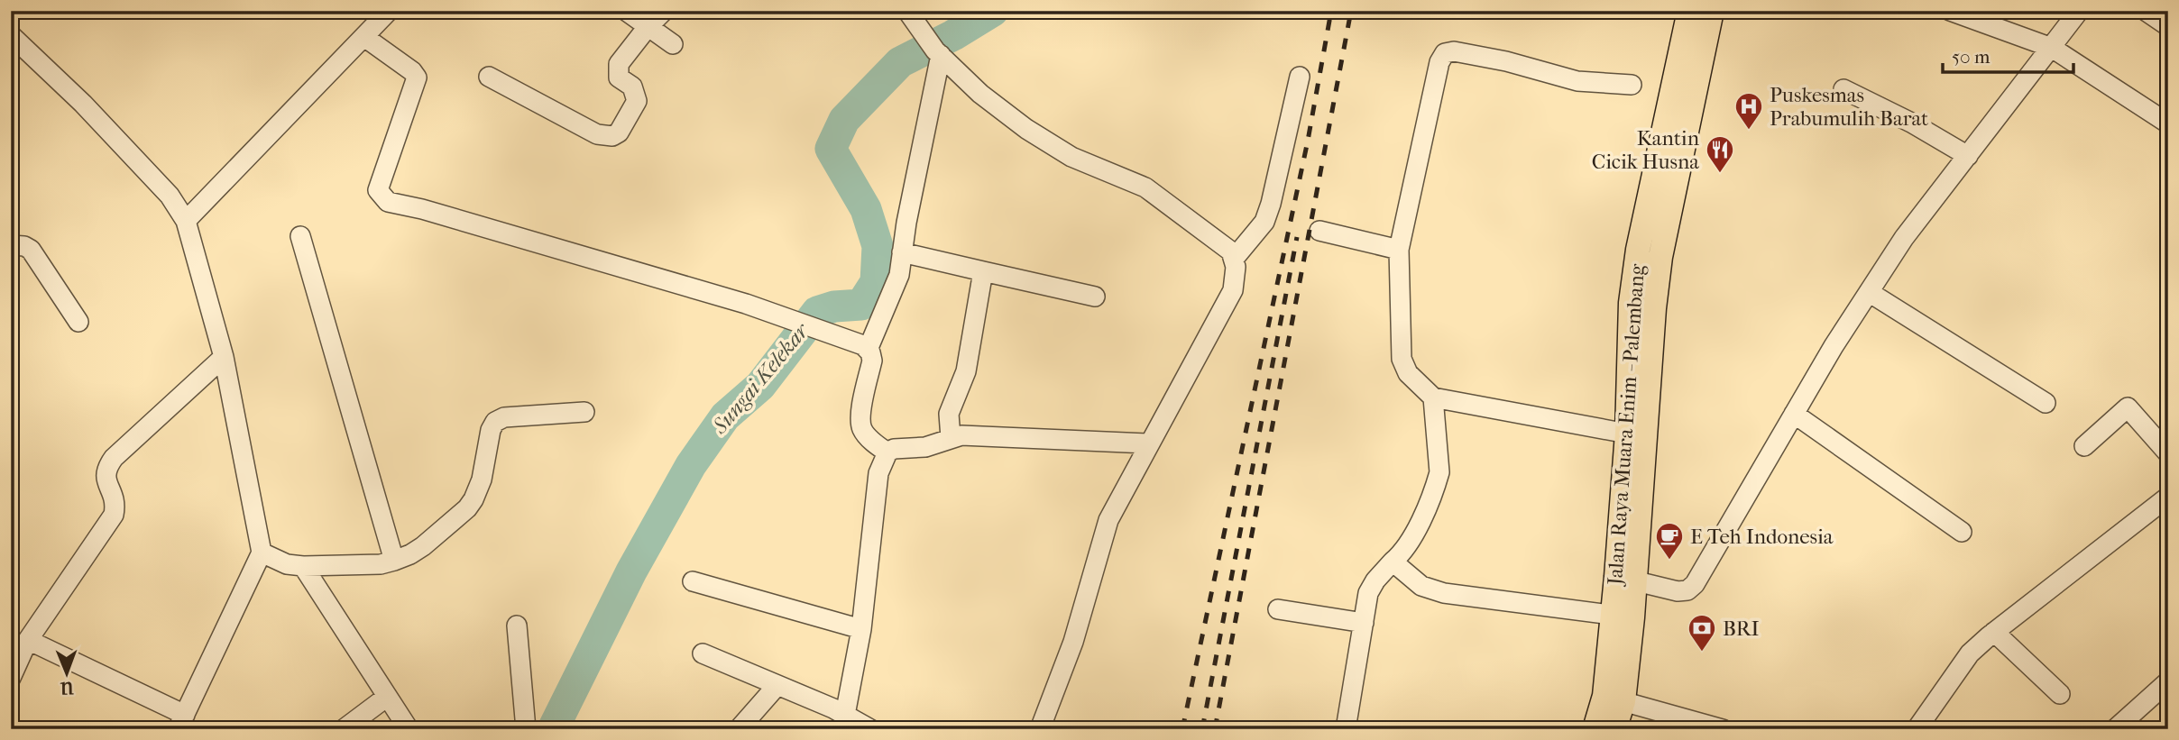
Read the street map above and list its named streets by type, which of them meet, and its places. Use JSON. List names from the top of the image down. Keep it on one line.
{"streets":{"main road":["Jalan Raya Muara Enim - Palembang"]},"water":["Sungai Kelekar"],"places":{"hospital":["Puskesmas Prabumulih Barat"],"restaurant":["Kantin Cicik Husna"],"cafe":["E Teh Indonesia"],"bank":["BRI"]},"scale_bar":"50 m","north":"bottom"}
